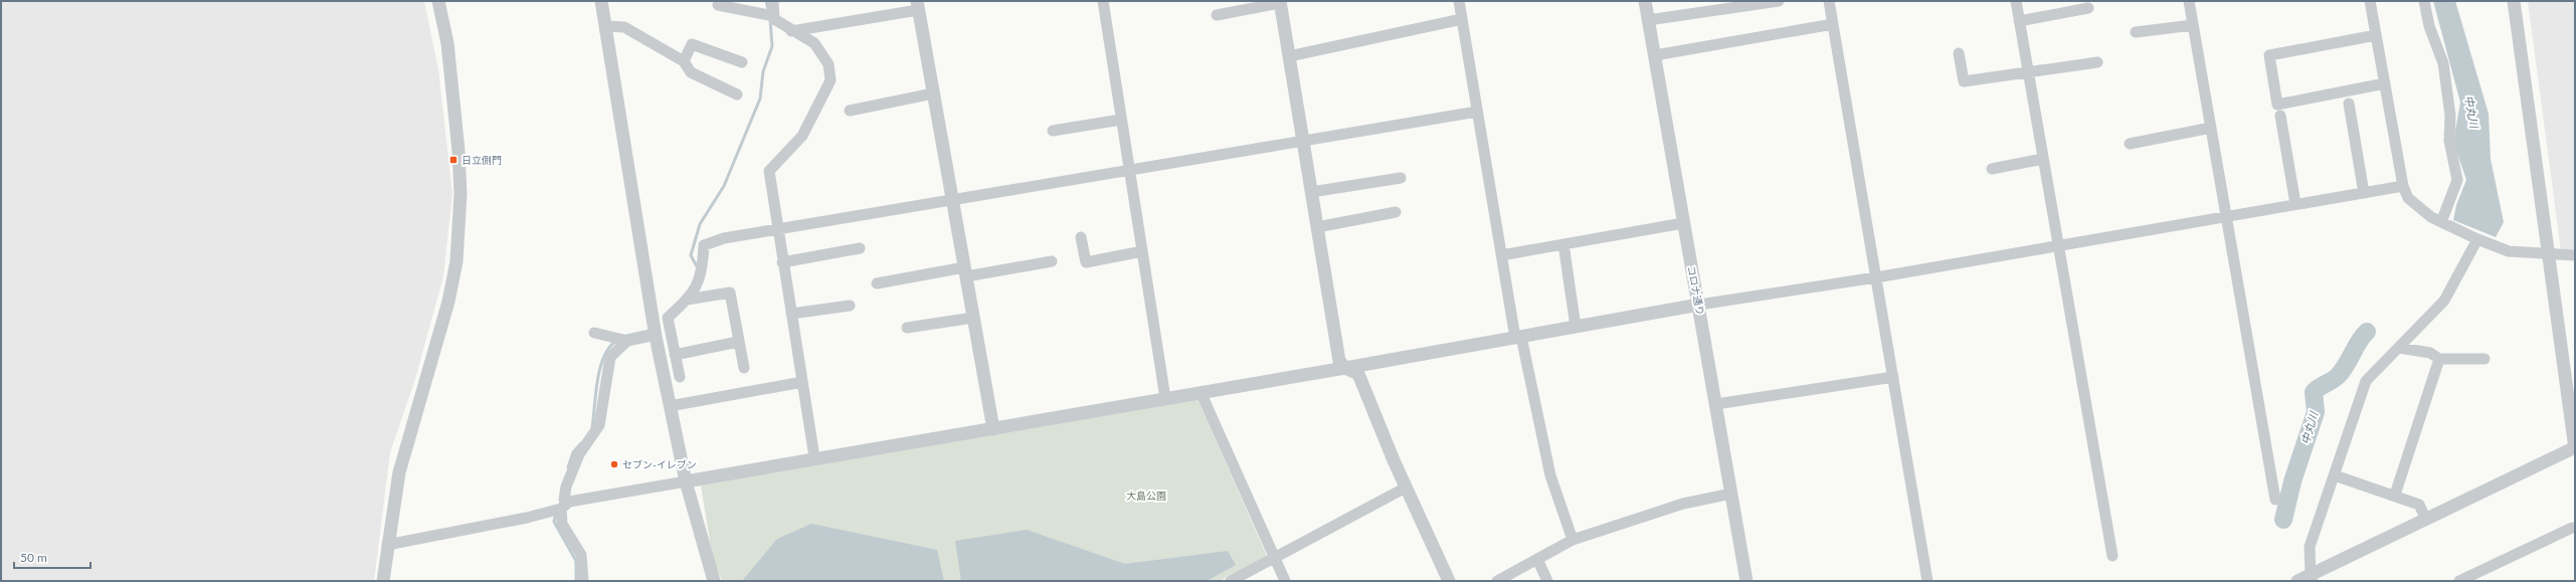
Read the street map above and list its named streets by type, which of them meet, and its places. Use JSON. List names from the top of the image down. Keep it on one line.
{"streets":{"street":["コロナ通り"]},"water":["中丸川"],"parks":["大島公園"],"places":{"transit":["日立側門"],"other":["セブン-イレブン"]},"scale_bar":"50 m"}
